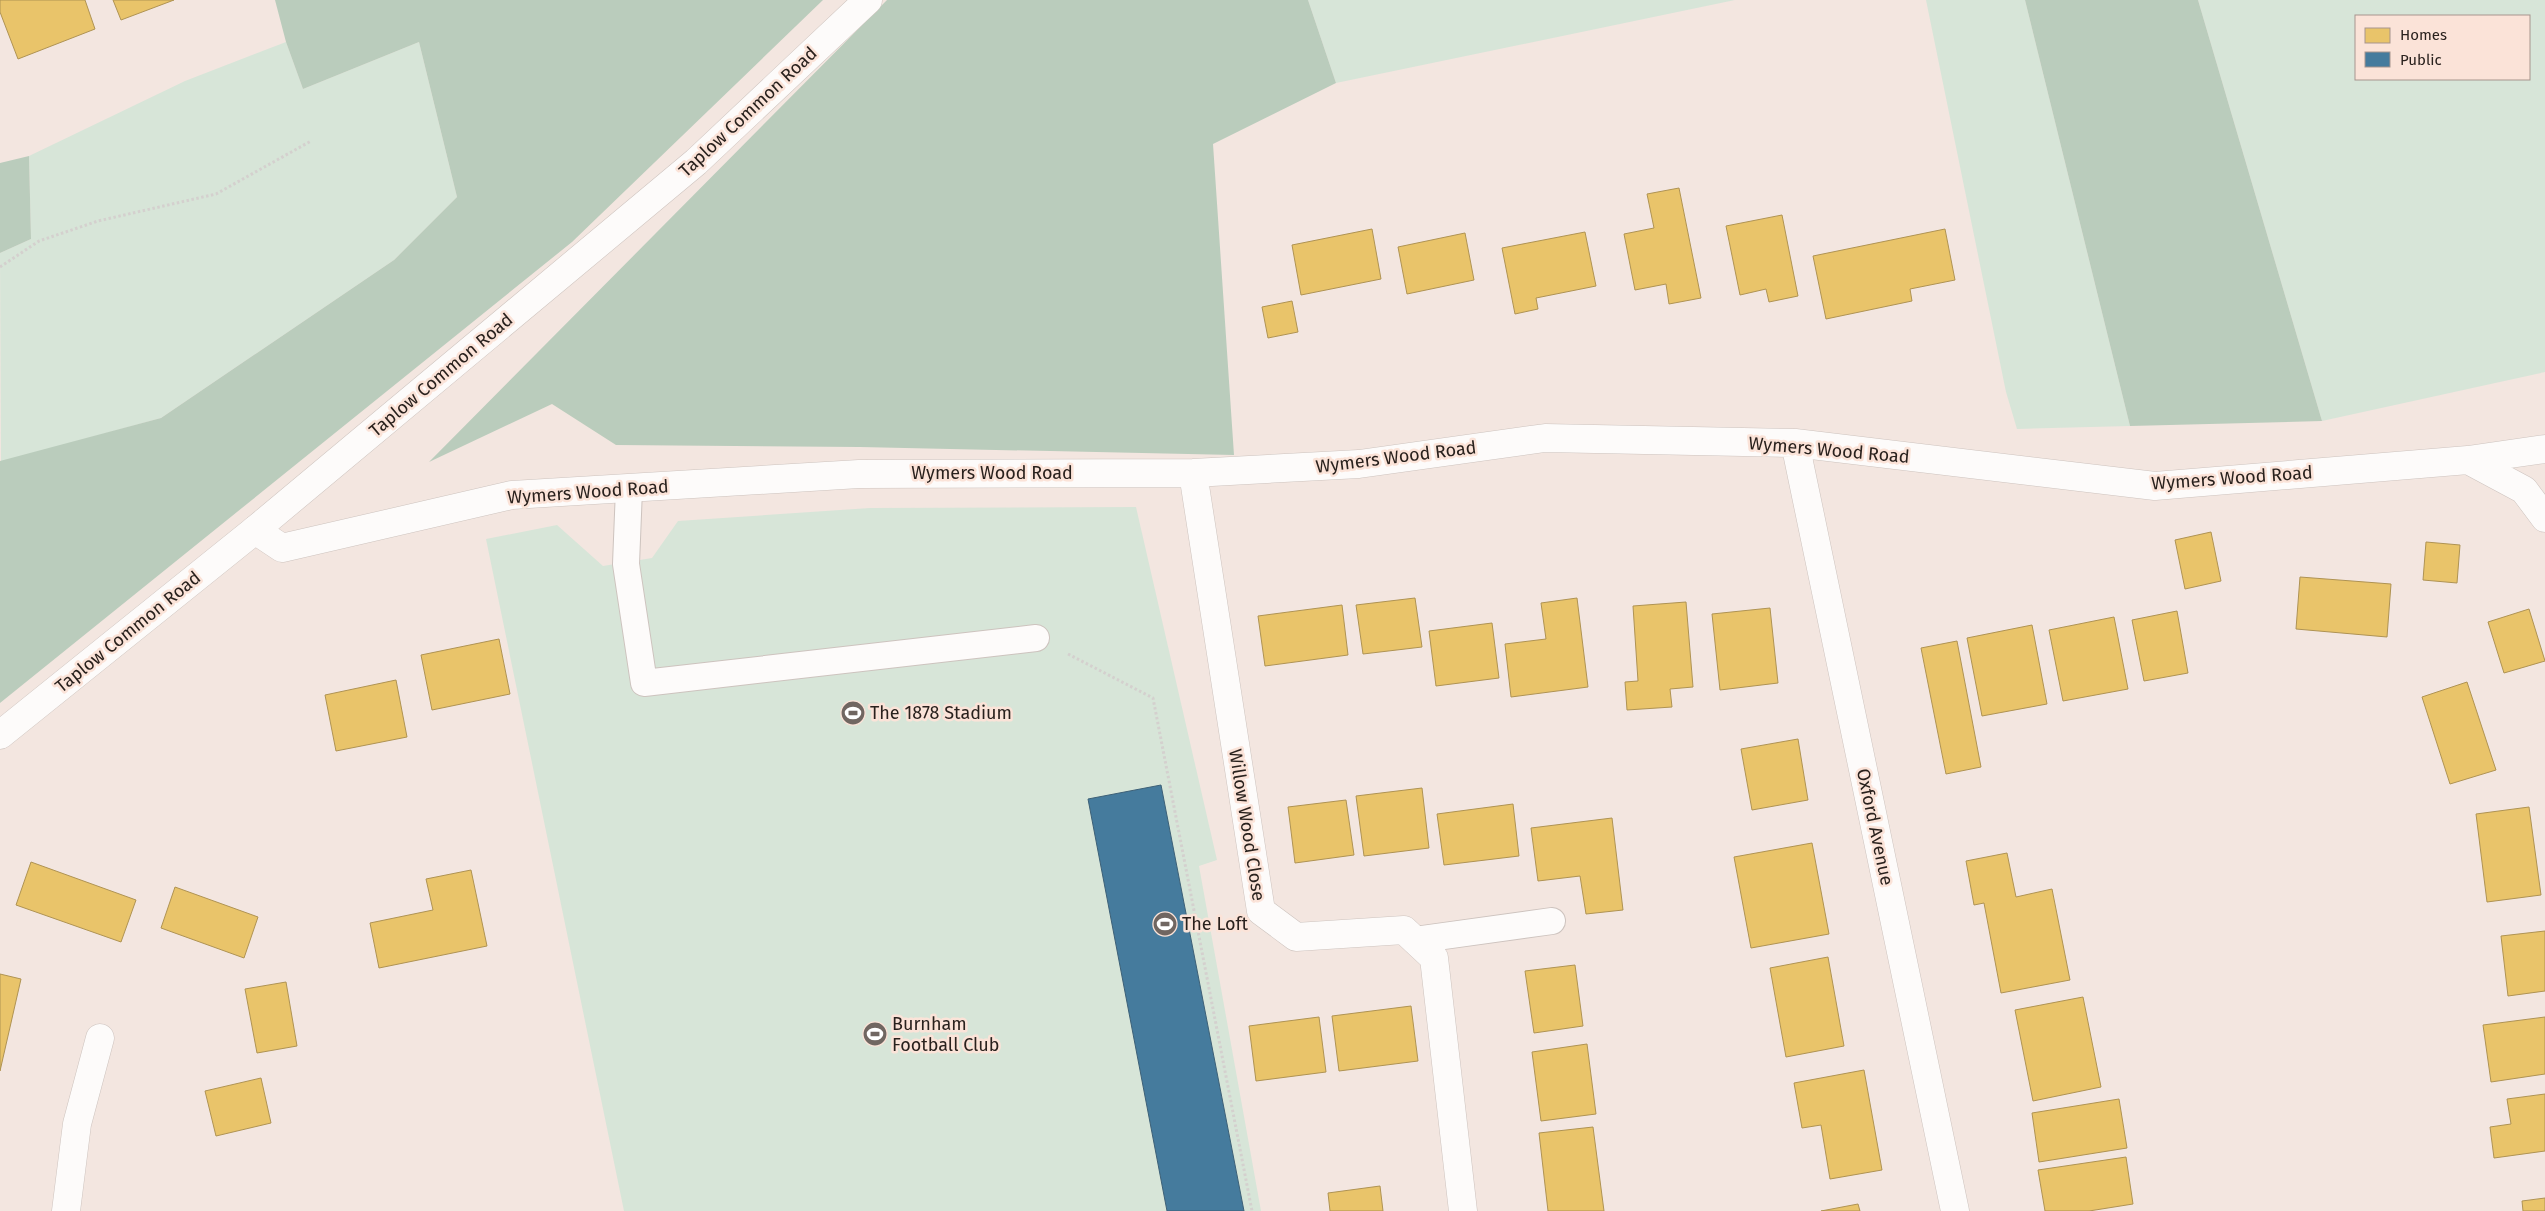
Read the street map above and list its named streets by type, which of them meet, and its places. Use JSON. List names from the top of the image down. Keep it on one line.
{"streets":{"street":["Taplow Common Road","Wymers Wood Road","Willow Wood Close","Oxford Avenue"]},"crossings":[["Taplow Common Road","Wymers Wood Road"],["Wymers Wood Road","Willow Wood Close"],["Wymers Wood Road","Oxford Avenue"]],"places":{"sports":["The 1878 Stadium","The Loft","Burnham Football Club"]},"legend":["Homes","Public"]}
